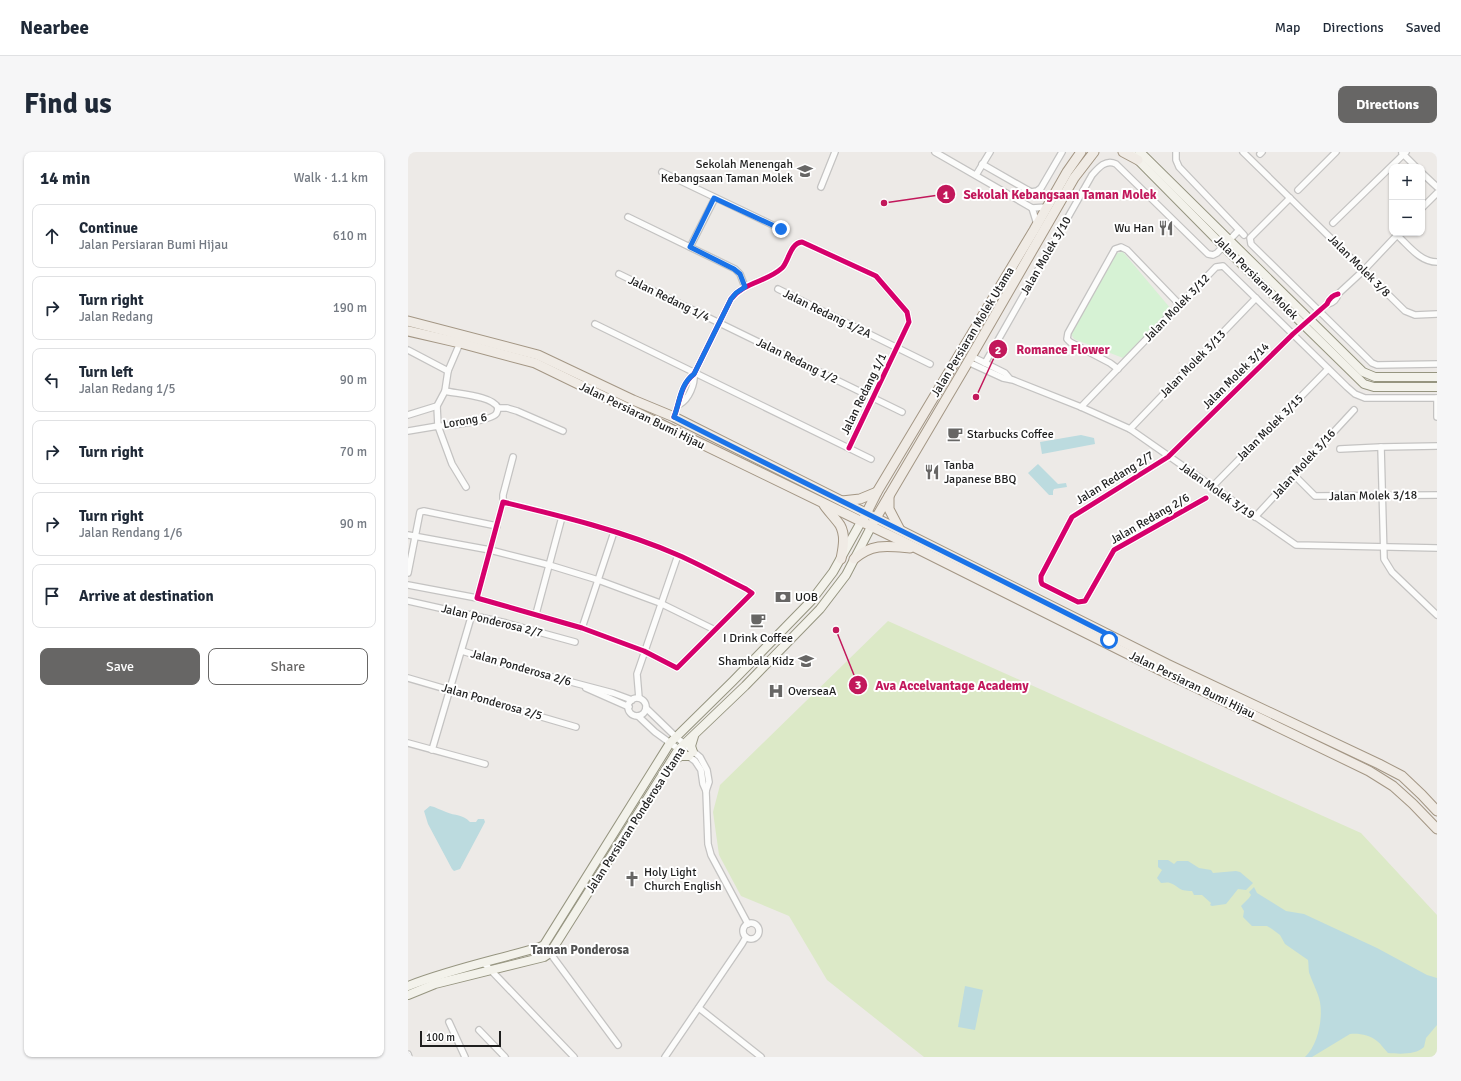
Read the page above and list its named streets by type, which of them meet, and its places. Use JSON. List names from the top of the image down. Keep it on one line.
{"streets":{"main road":["Jalan Persiaran Molek","Jalan Persiaran Molek Utama","Jalan Persiaran Bumi Hijau","Jalan Persiaran Ponderosa Utama"],"street":["Jalan Molek 3/10","Jalan Molek 3/8","Jalan Redang 1/4","Jalan Molek 3/12","Jalan Redang 1/2A","Jalan Redang 1/2","Jalan Molek 3/13","Jalan Molek 3/14","Jalan Redang 1/1","Lorong 6","Jalan Molek 3/15","Jalan Molek 3/16","Jalan Redang 2/7","Jalan Molek 3/19","Jalan Molek 3/18","Jalan Redang 2/6","Jalan Ponderosa 2/7","Jalan Ponderosa 2/6","Jalan Ponderosa 2/5"]},"crossings":[["Jalan Molek 3/10","Jalan Persiaran Molek"],["Jalan Molek 3/10","Jalan Molek 3/19"],["Jalan Molek 3/8","Jalan Molek 3/14"],["Jalan Persiaran Molek","Jalan Molek 3/14"],["Jalan Redang 1/4","Jalan Redang 1/2"],["Jalan Molek 3/12","Jalan Molek 3/13"],["Jalan Molek 3/12","Jalan Molek 3/14"],["Jalan Molek 3/12","Jalan Molek 3/15"],["Jalan Molek 3/12","Jalan Molek 3/19"],["Jalan Redang 1/2A","Jalan Redang 1/1"],["Jalan Persiaran Molek Utama","Jalan Persiaran Bumi Hijau"],["Jalan Persiaran Molek Utama","Jalan Molek 3/19"],["Jalan Persiaran Molek Utama","Jalan Persiaran Ponderosa Utama"],["Jalan Redang 1/2","Jalan Redang 1/1"],["Jalan Molek 3/13","Jalan Molek 3/19"],["Jalan Molek 3/14","Jalan Redang 2/7"],["Jalan Molek 3/14","Jalan Molek 3/19"],["Jalan Persiaran Bumi Hijau","Jalan Persiaran Ponderosa Utama"],["Jalan Molek 3/15","Jalan Molek 3/19"],["Jalan Molek 3/16","Jalan Molek 3/19"],["Jalan Molek 3/16","Jalan Molek 3/18"],["Jalan Redang 2/7","Jalan Molek 3/19"],["Jalan Redang 2/7","Jalan Redang 2/6"]],"districts":["Taman Ponderosa"],"places":{"school or university":["Sekolah Menengah Kebangsaan Taman Molek","Shambala Kidz"],"other":["Sekolah Kebangsaan Taman Molek","Romance Flower","Ava Accelvantage Academy"],"restaurant":["Wu Han","Tanba Japanese BBQ"],"cafe":["Starbucks Coffee","I Drink Coffee"],"bank":["UOB"],"hospital":["OverseaA"],"church":["Holy Light Church English"]},"scale_bar":"100 m","page":{"header":"Nearbee","nav":["Map","Directions","Saved"],"buttons":["Directions",["Save","Share"]],"title":"Find us","heading":["14 min","Walk · 1.1 km"],"map_buttons":["+","−"],"list":[["Continue","Jalan Persiaran Bumi Hijau","610 m"],["Turn right","Jalan Redang","190 m"],["Turn left","Jalan Redang 1/5","90 m"],["Turn right","70 m"],["Turn right","Jalan Rendang 1/6","90 m"],"Arrive at destination"],"scale":"100 m"}}
